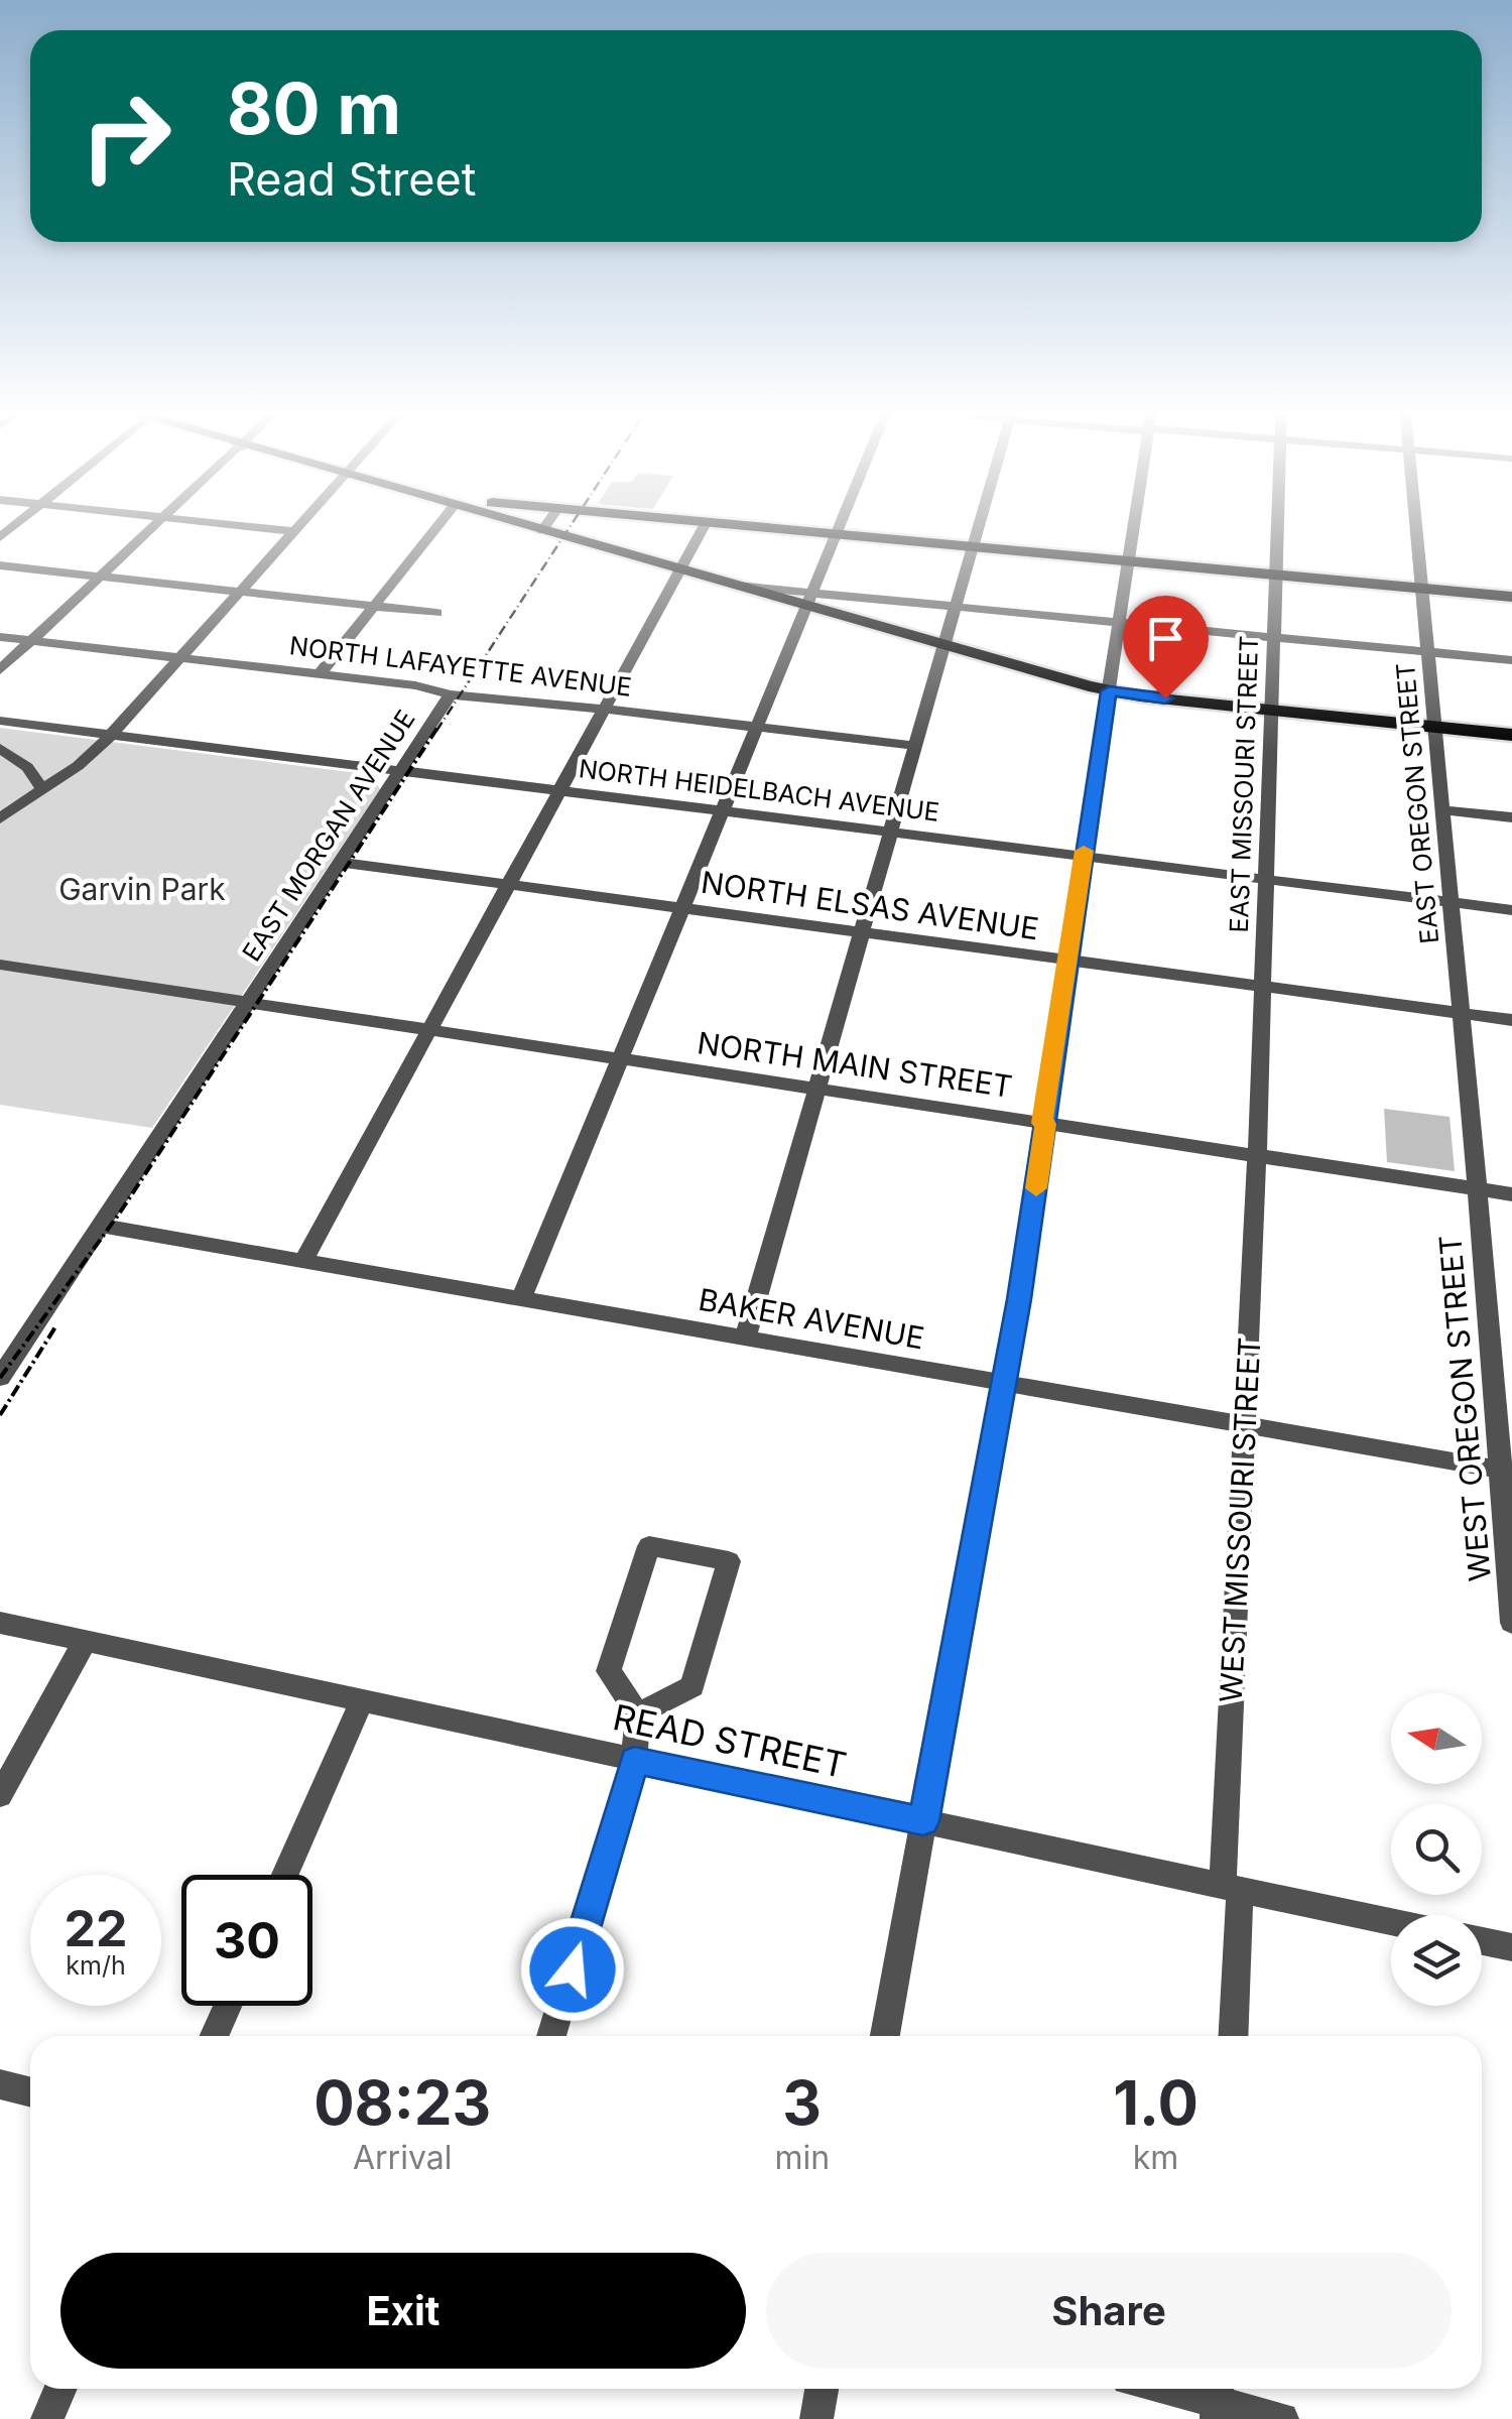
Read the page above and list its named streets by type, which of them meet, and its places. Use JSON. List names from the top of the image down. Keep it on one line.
{"streets":{"street":["NORTH LAFAYETTE AVENUE","EAST MISSOURI STREET","NORTH HEIDELBACH AVENUE","EAST OREGON STREET","EAST MORGAN AVENUE","NORTH ELSAS AVENUE","NORTH MAIN STREET","BAKER AVENUE","WEST OREGON STREET","WEST MISSOURI STREET","READ STREET"]},"crossings":[["NORTH LAFAYETTE AVENUE","EAST MORGAN AVENUE"],["EAST MISSOURI STREET","NORTH HEIDELBACH AVENUE"],["EAST MISSOURI STREET","NORTH ELSAS AVENUE"],["EAST MISSOURI STREET","NORTH MAIN STREET"],["EAST MISSOURI STREET","WEST MISSOURI STREET"],["NORTH HEIDELBACH AVENUE","EAST OREGON STREET"],["NORTH HEIDELBACH AVENUE","EAST MORGAN AVENUE"],["EAST OREGON STREET","NORTH ELSAS AVENUE"],["EAST OREGON STREET","NORTH MAIN STREET"],["EAST OREGON STREET","WEST OREGON STREET"],["EAST MORGAN AVENUE","NORTH ELSAS AVENUE"],["EAST MORGAN AVENUE","NORTH MAIN STREET"],["EAST MORGAN AVENUE","BAKER AVENUE"],["NORTH MAIN STREET","WEST OREGON STREET"],["NORTH MAIN STREET","WEST MISSOURI STREET"],["BAKER AVENUE","WEST OREGON STREET"],["BAKER AVENUE","WEST MISSOURI STREET"],["WEST MISSOURI STREET","READ STREET"]],"parks":["Garvin Park"],"north":"left","page":{"turn":["80 m","Read Street"],"speed":"22 km/h","limit":"30","eta":["08:23","Arrival","3","min","1.0","km"],"buttons":["Exit","Share"]}}
